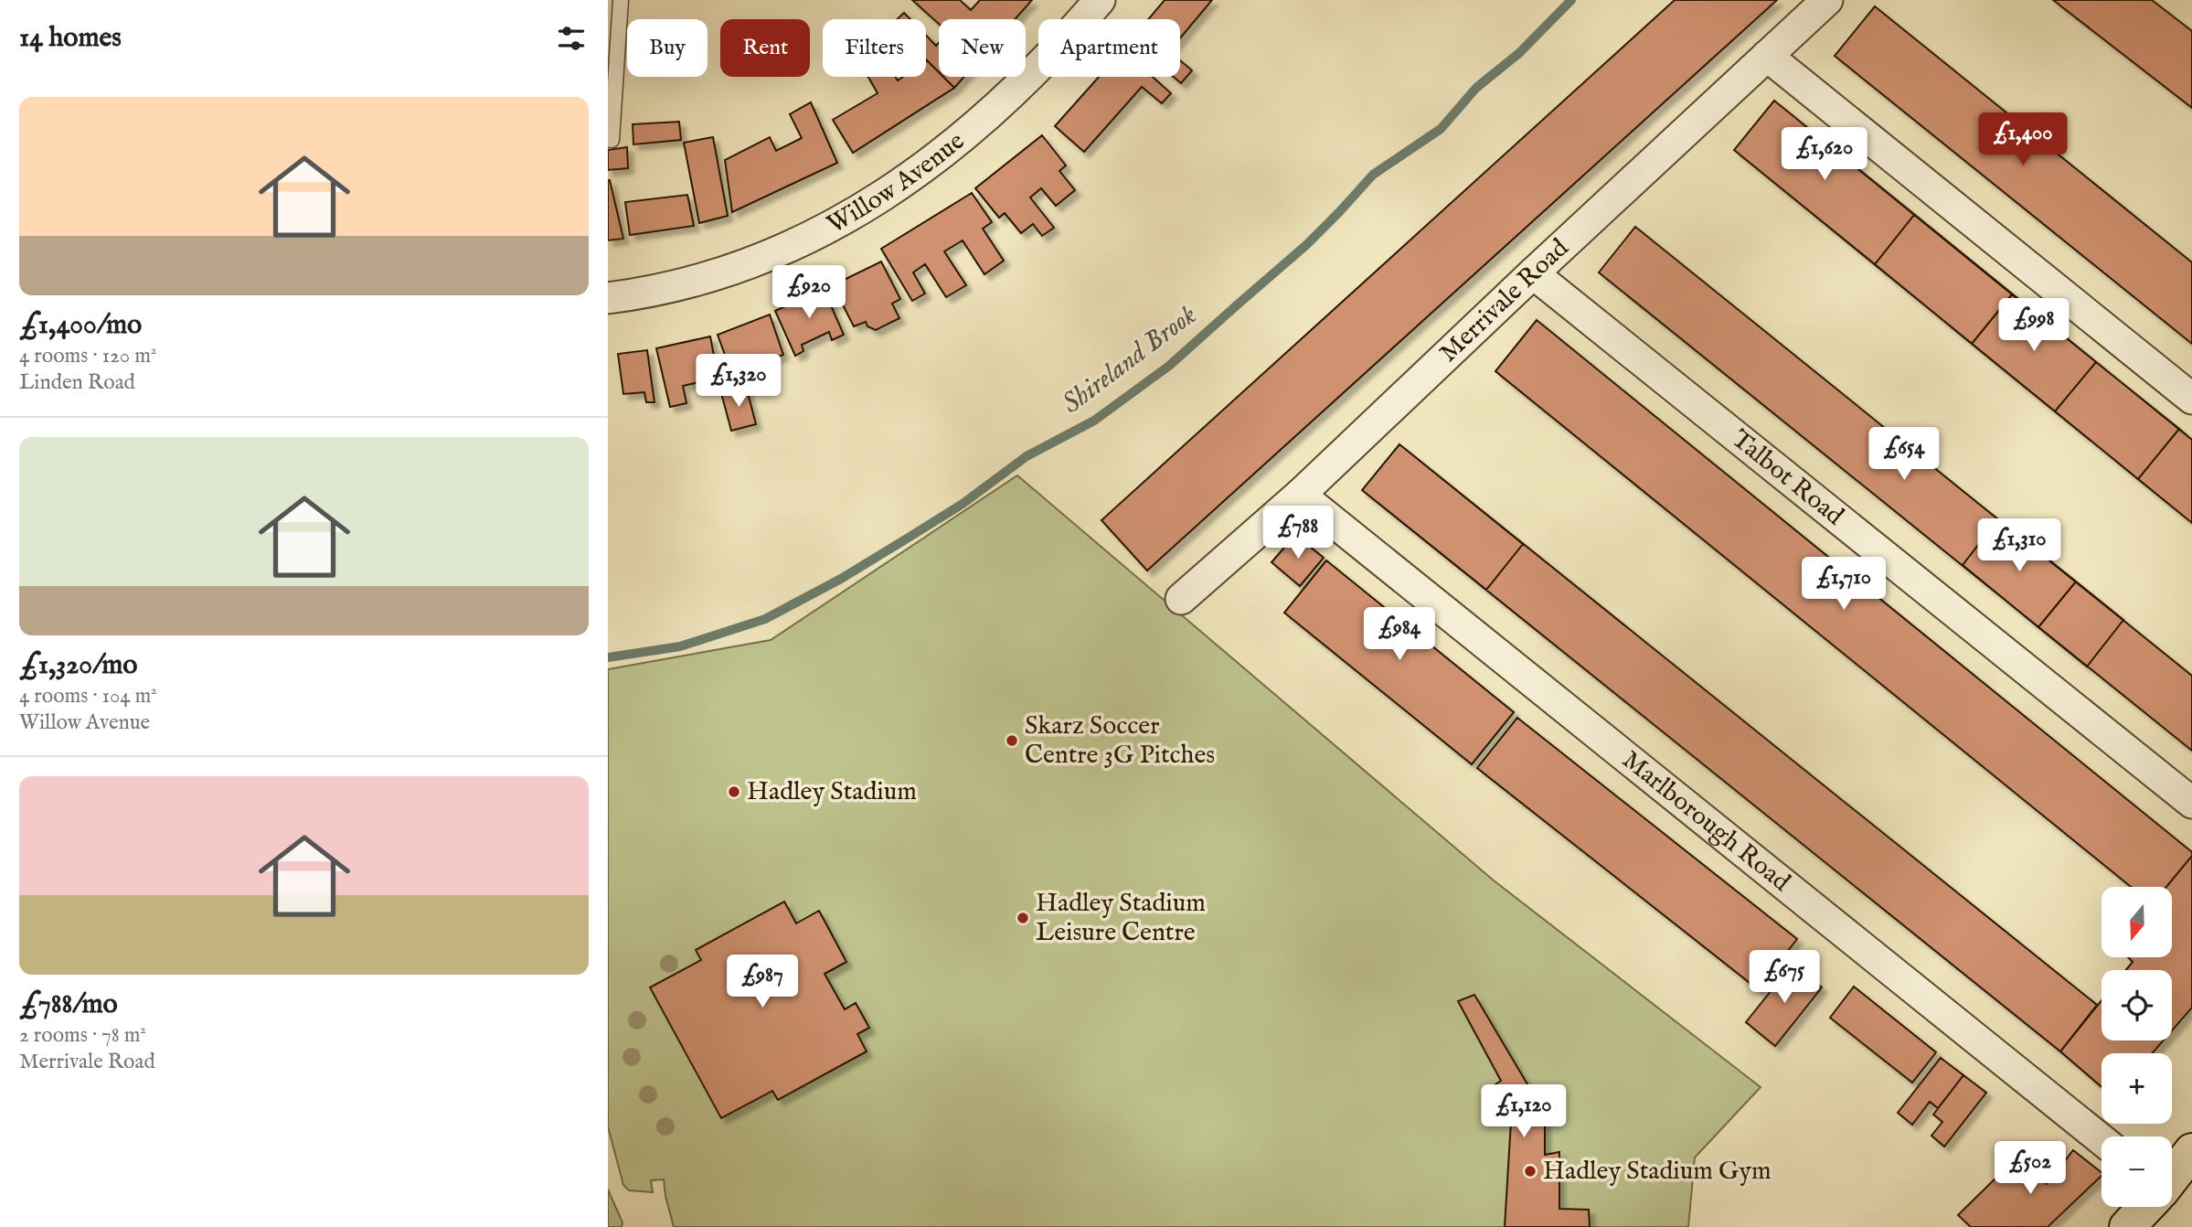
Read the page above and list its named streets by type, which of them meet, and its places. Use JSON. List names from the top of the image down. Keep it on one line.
{"streets":{"street":["Willow Avenue","Merrivale Road","Talbot Road","Marlborough Road"]},"crossings":[["Merrivale Road","Talbot Road"],["Merrivale Road","Marlborough Road"]],"water":["Shireland Brook"],"places":["Skarz Soccer Centre 3G Pitches","Hadley Stadium","Hadley Stadium Leisure Centre","Hadley Stadium Gym"],"north":"bottom","page":{"heading":"14 homes","chip":["Buy","Rent","Filters","New","Apartment"],"list":[{"name":"£1,400/mo","note":"4 rooms · 120 m² · Linden Road"},{"name":"£1,320/mo","note":"4 rooms · 104 m² · Willow Avenue"},{"name":"£788/mo","note":"2 rooms · 78 m² · Merrivale Road"}],"price":["£1,400","£1,620","£920","£998","£1,320","£654","£788","£1,310","£1,710","£984","£675","£987","£1,120","£502"],"map_buttons":["+","−"]}}
